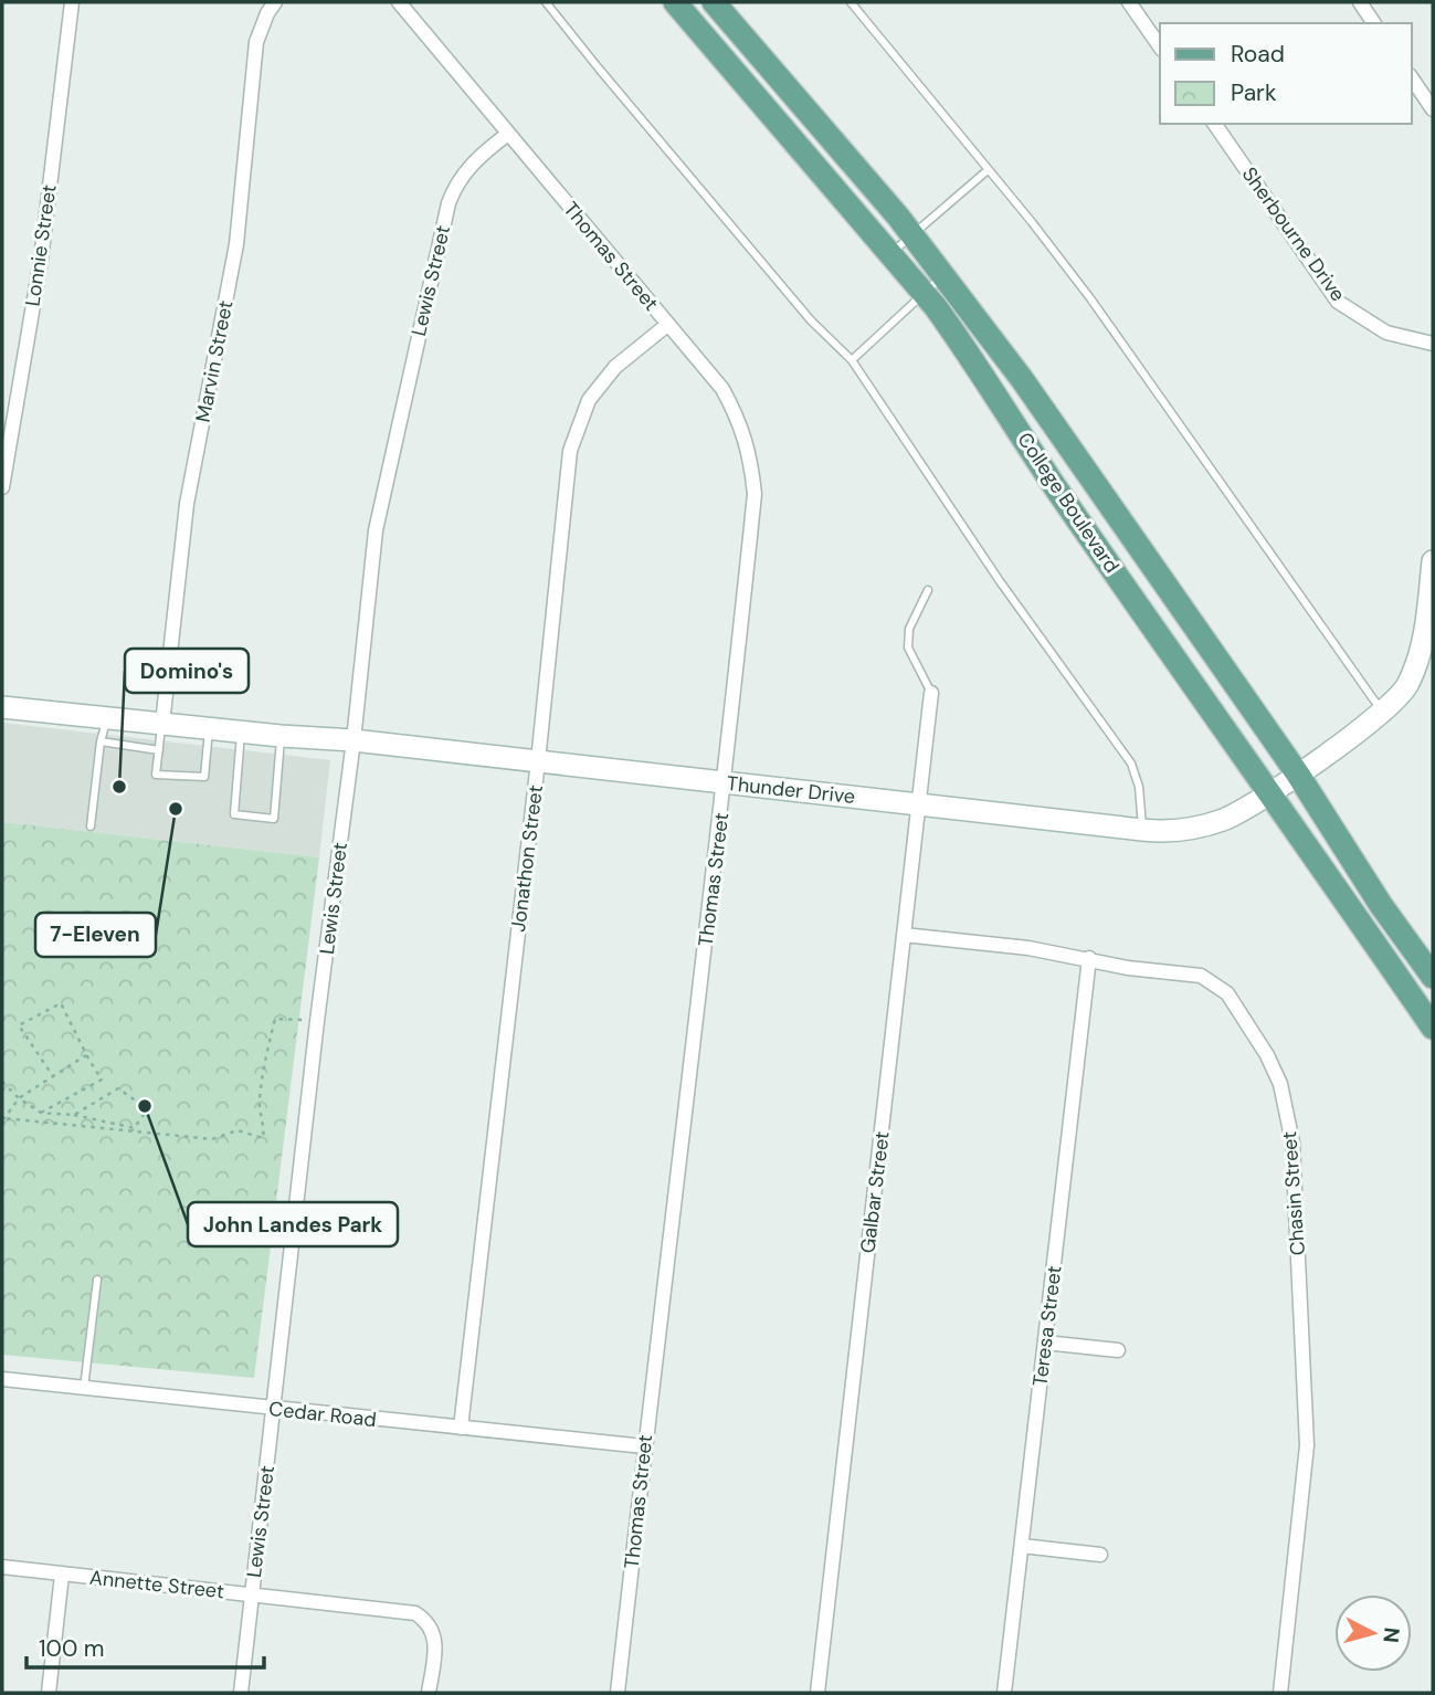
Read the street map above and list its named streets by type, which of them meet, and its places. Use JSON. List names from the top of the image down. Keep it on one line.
{"streets":{"main road":["College Boulevard"],"street":["Sherbourne Drive","Lonnie Street","Thomas Street","Lewis Street","Marvin Street","Thunder Drive","Jonathon Street","Galbar Street","Chasin Street","Teresa Street","Cedar Road","Annette Street"]},"crossings":[["Thomas Street","Lewis Street"],["Thomas Street","Thunder Drive"],["Thomas Street","Jonathon Street"],["Thomas Street","Cedar Road"],["Lewis Street","Thunder Drive"],["Lewis Street","Cedar Road"],["Lewis Street","Annette Street"],["Marvin Street","Thunder Drive"],["College Boulevard","Thunder Drive"],["Thunder Drive","Jonathon Street"],["Thunder Drive","Galbar Street"],["Jonathon Street","Cedar Road"],["Galbar Street","Chasin Street"],["Chasin Street","Teresa Street"]],"places":["Domino's","7-Eleven","John Landes Park"],"legend":["Road","Park"],"scale_bar":"100 m","north":"right"}
